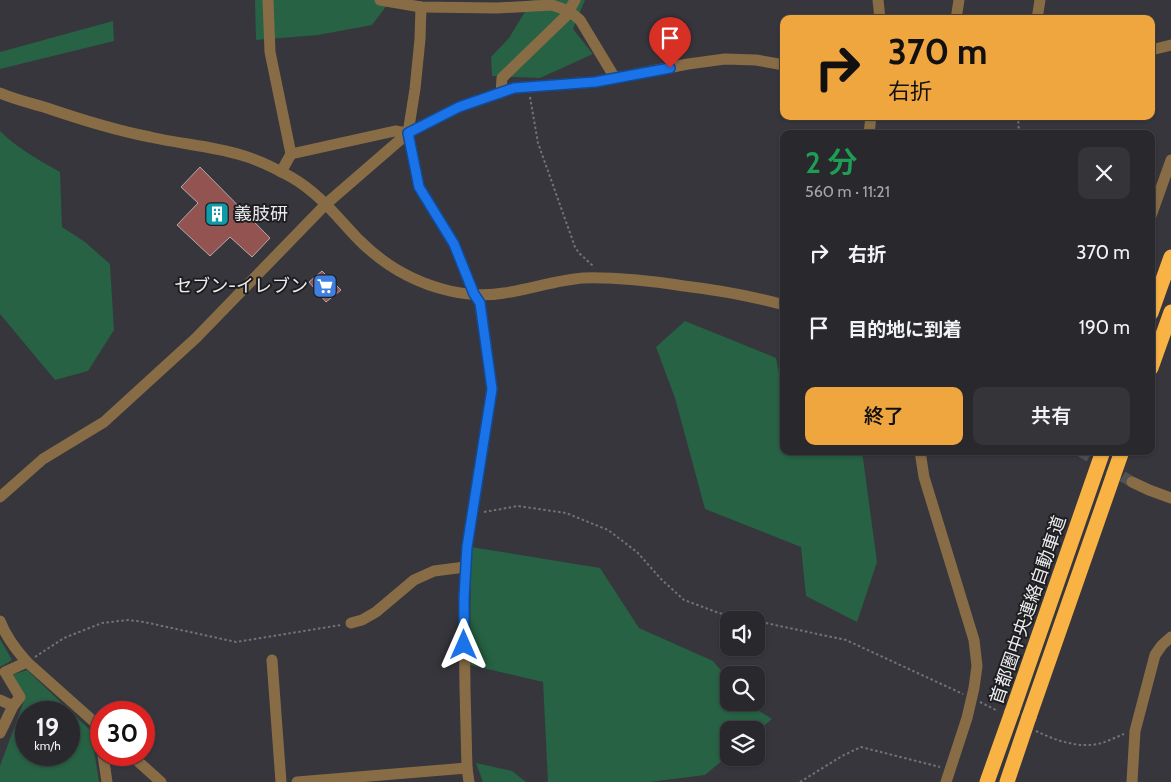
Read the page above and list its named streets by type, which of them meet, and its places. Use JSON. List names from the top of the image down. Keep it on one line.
{"streets":{"highway":["首都圏中央連絡自動車道"]},"places":{"building":["義肢研"],"supermarket":["セブン-イレブン"]},"page":{"turn":["370 m","右折"],"heading":["2 分","560 m · 11:21"],"list":[{"name":"右折","value":"370 m"},{"name":"目的地に到着","value":"190 m"}],"buttons":["終了","共有"],"speed":"19 km/h","limit":"30"}}
